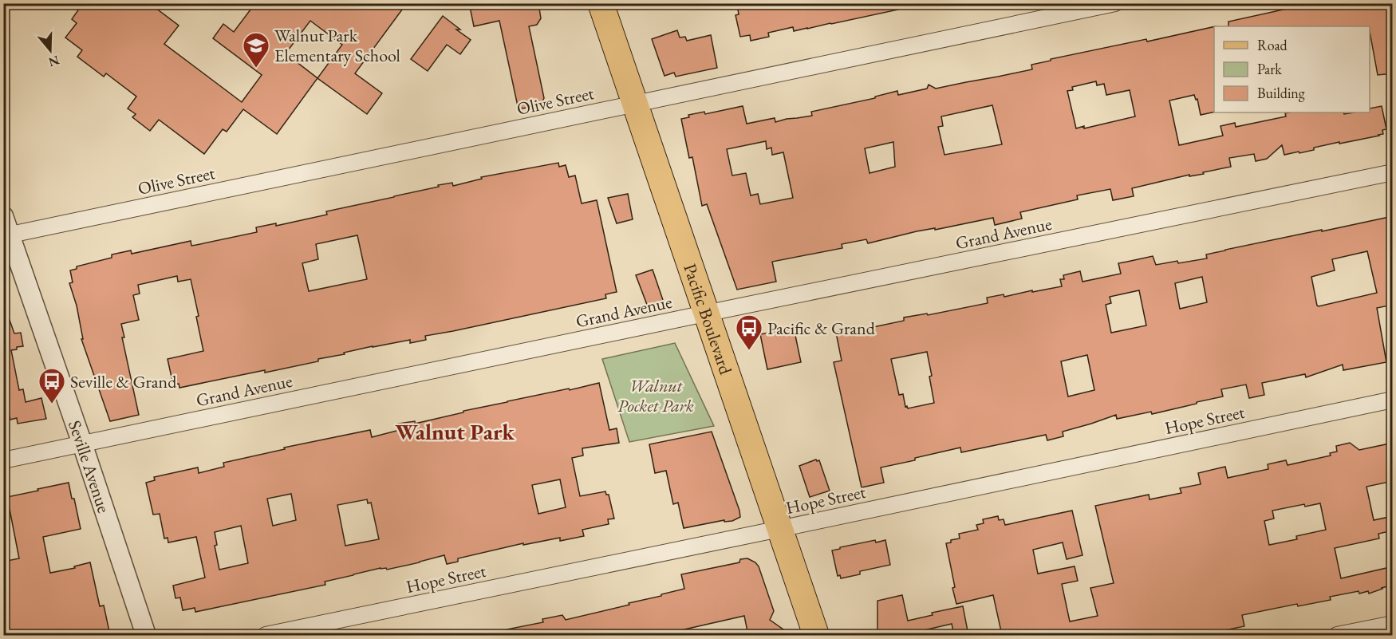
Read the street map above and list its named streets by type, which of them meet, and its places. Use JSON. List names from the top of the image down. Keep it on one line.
{"streets":{"main road":["Pacific Boulevard"],"street":["Olive Street","Grand Avenue","Hope Street","Seville Avenue"]},"crossings":[["Olive Street","Pacific Boulevard"],["Olive Street","Seville Avenue"],["Grand Avenue","Pacific Boulevard"],["Grand Avenue","Seville Avenue"],["Pacific Boulevard","Hope Street"]],"districts":["Walnut Park"],"parks":["Walnut Pocket Park"],"places":{"school or university":["Walnut Park Elementary School"],"bus stop":["Pacific & Grand","Seville & Grand"]},"legend":["Road","Park","Building"],"north":"bottom"}
